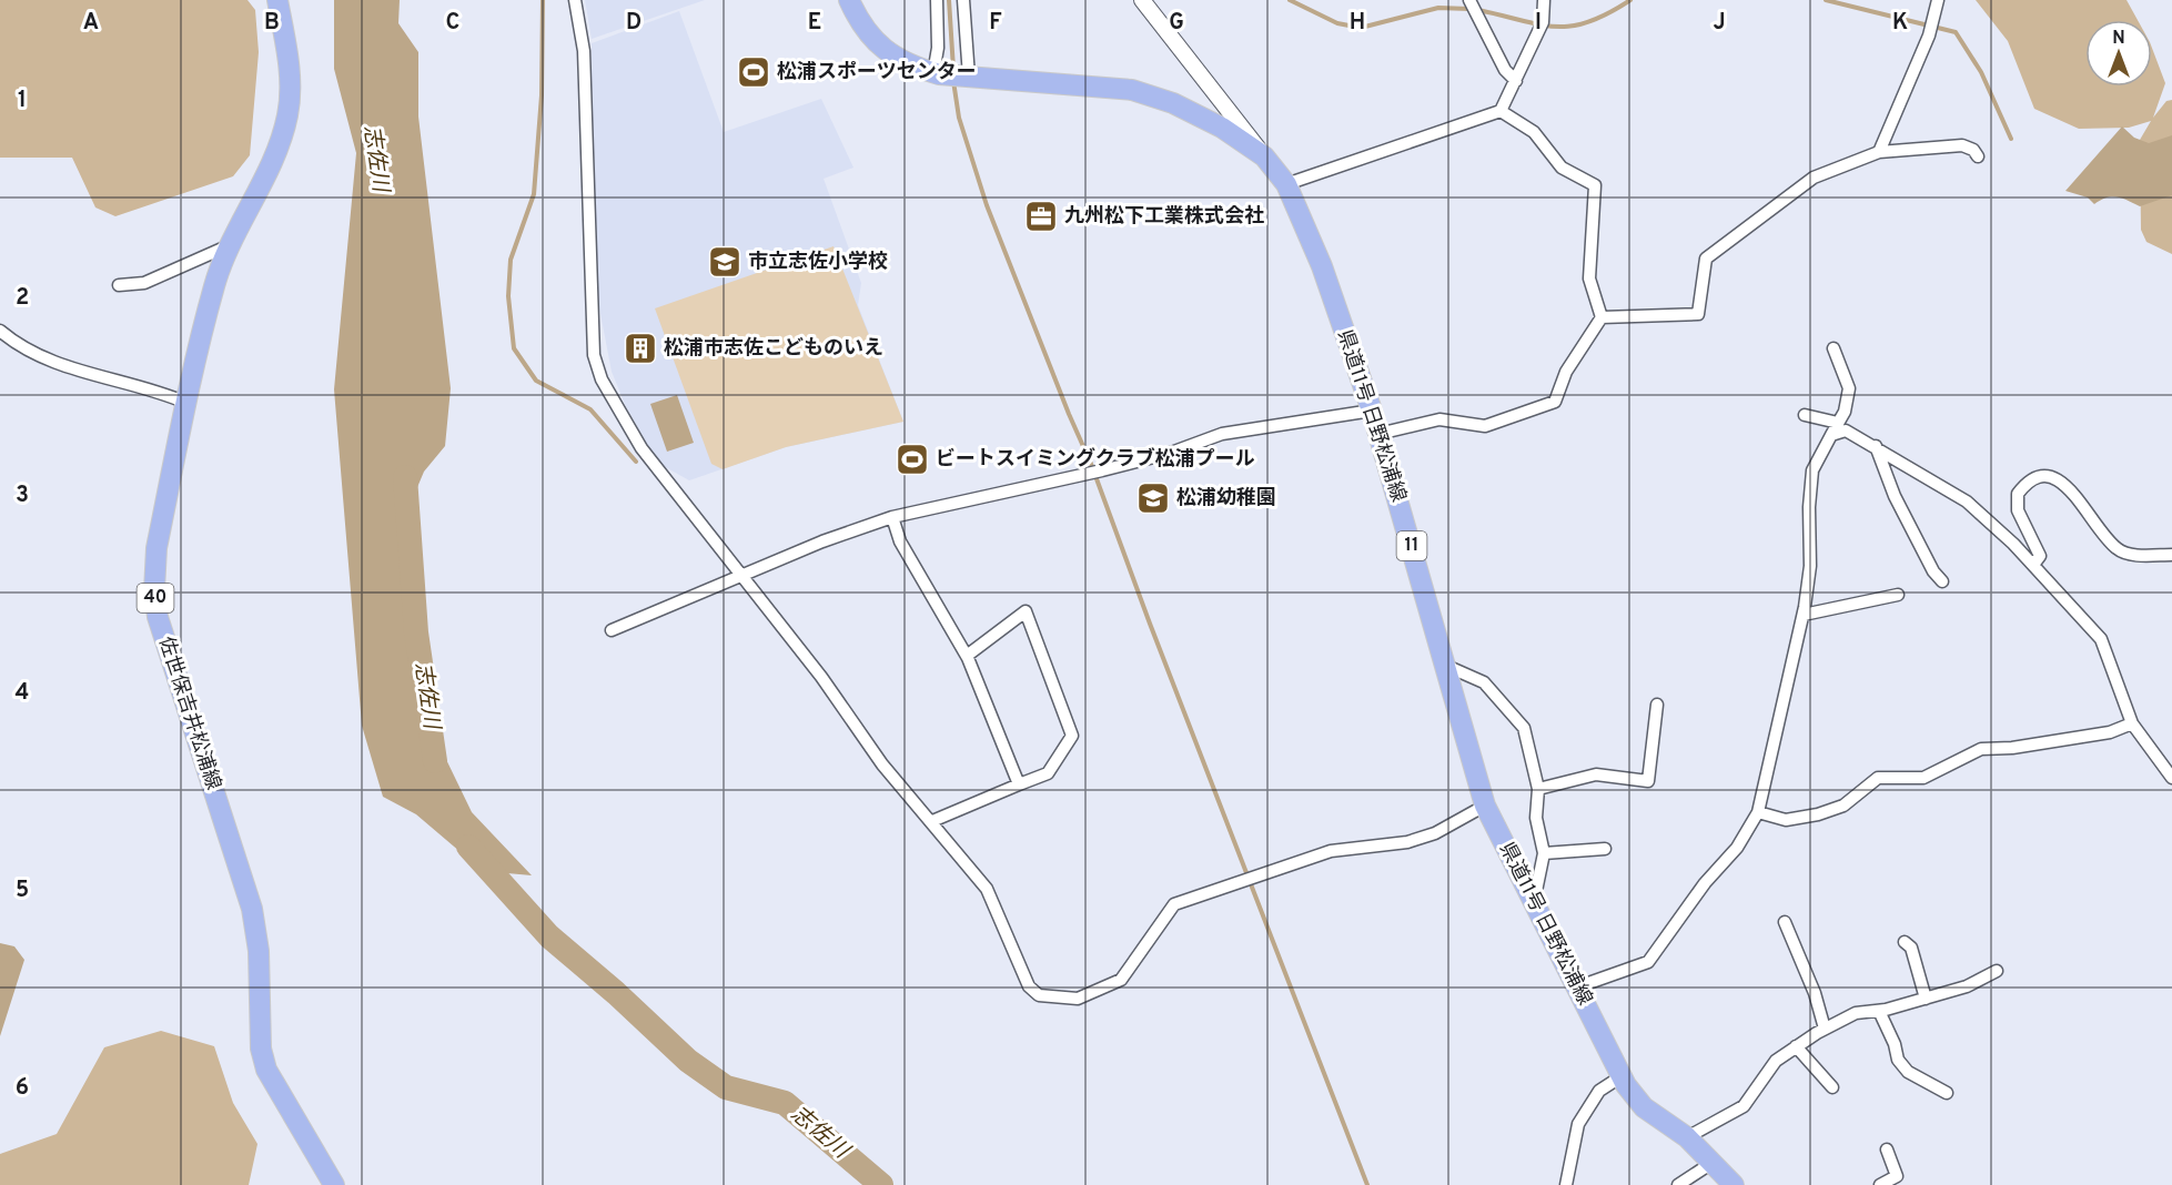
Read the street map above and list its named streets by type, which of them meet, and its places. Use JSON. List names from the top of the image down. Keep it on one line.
{"streets":{"main road":["県道11号 日野松浦線","11","40","佐世保吉井松浦線"]},"water":["志佐川"],"places":{"sports":["松浦スポーツセンター","ビートスイミングクラブ松浦プール"],"office":["九州松下工業株式会社"],"school or university":["市立志佐小学校","松浦幼稚園"],"building":["松浦市志佐こどものいえ"]},"north":"top","grid":{"columns":["A","B","C","D","E","F","G","H","I","J","K"],"rows":["1","2","3","4","5","6"]}}
